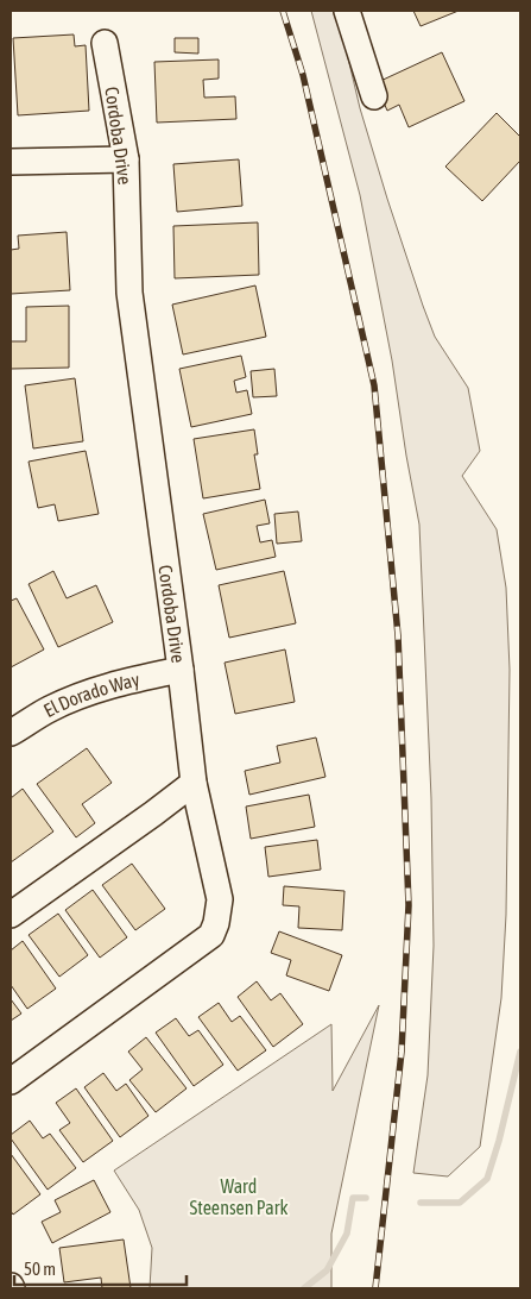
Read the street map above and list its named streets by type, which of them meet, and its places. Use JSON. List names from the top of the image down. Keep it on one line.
{"streets":{"street":["Cordoba Drive","El Dorado Way"]},"crossings":[["Cordoba Drive","El Dorado Way"]],"parks":["Ward Steensen Park"],"scale_bar":"50 m"}
